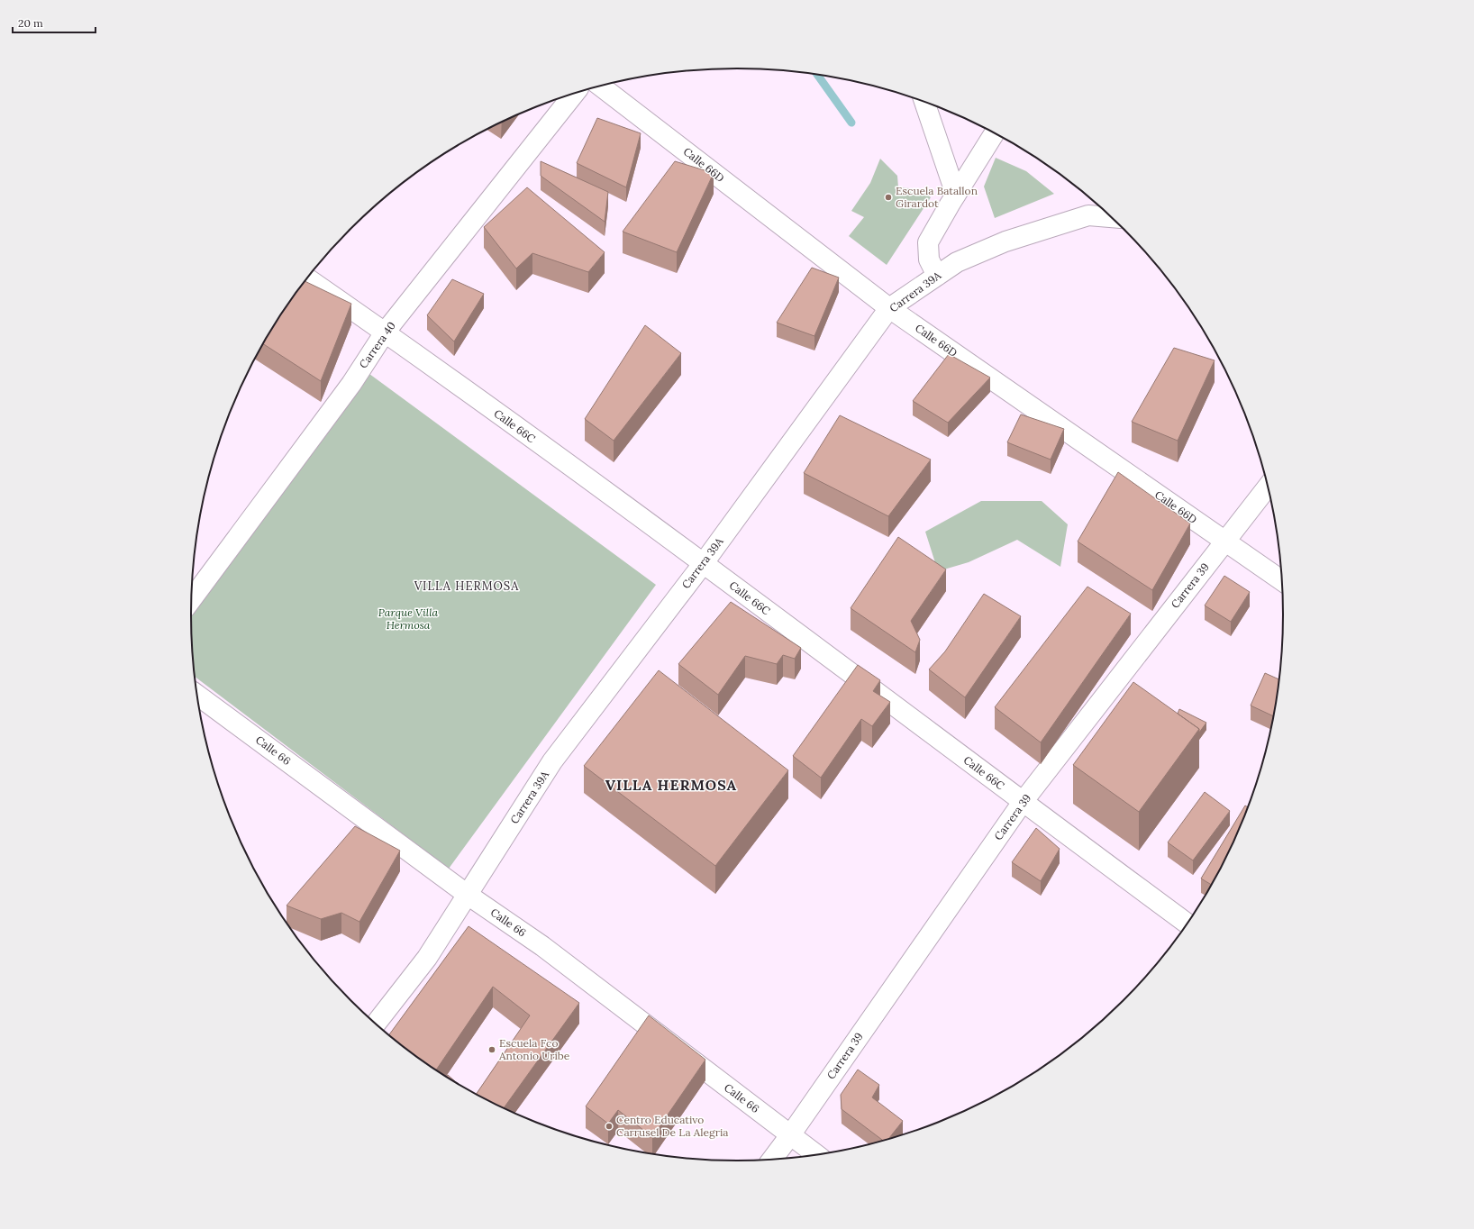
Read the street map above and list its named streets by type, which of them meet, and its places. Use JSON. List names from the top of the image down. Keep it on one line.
{"streets":{"street":["Calle 66D","Carrera 39A","Carrera 40","Calle 66C","Carrera 39","Calle 66"]},"crossings":[["Calle 66D","Carrera 39A"],["Calle 66D","Carrera 39"],["Carrera 39A","Calle 66C"],["Carrera 39A","Calle 66"],["Carrera 40","Calle 66C"],["Calle 66C","Carrera 39"],["Carrera 39","Calle 66"]],"districts":["VILLA HERMOSA","VILLA HERMOSA"],"parks":["Parque Villa Hermosa"],"places":["Escuela Batallon Girardot","Escuela Fco Antonio Uribe","Centro Educativo Carrusel De La Alegria"],"scale_bar":"20 m"}
